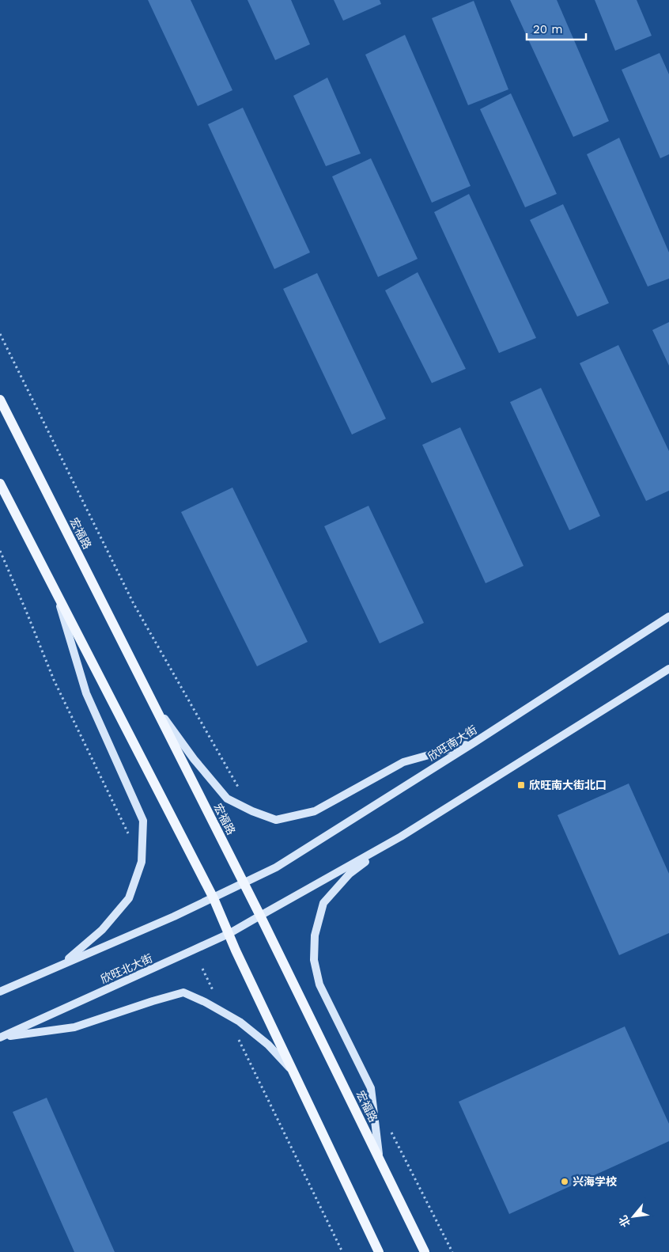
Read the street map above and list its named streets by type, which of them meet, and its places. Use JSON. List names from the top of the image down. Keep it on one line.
{"streets":{"main road":["宏福路","欣旺南大街","欣旺北大街"]},"crossings":[["宏福路","欣旺南大街"],["宏福路","欣旺北大街"]],"places":{"transit":["欣旺南大街北口"],"other":["兴海学校"]},"scale_bar":"20 m","north":"bottom left"}
